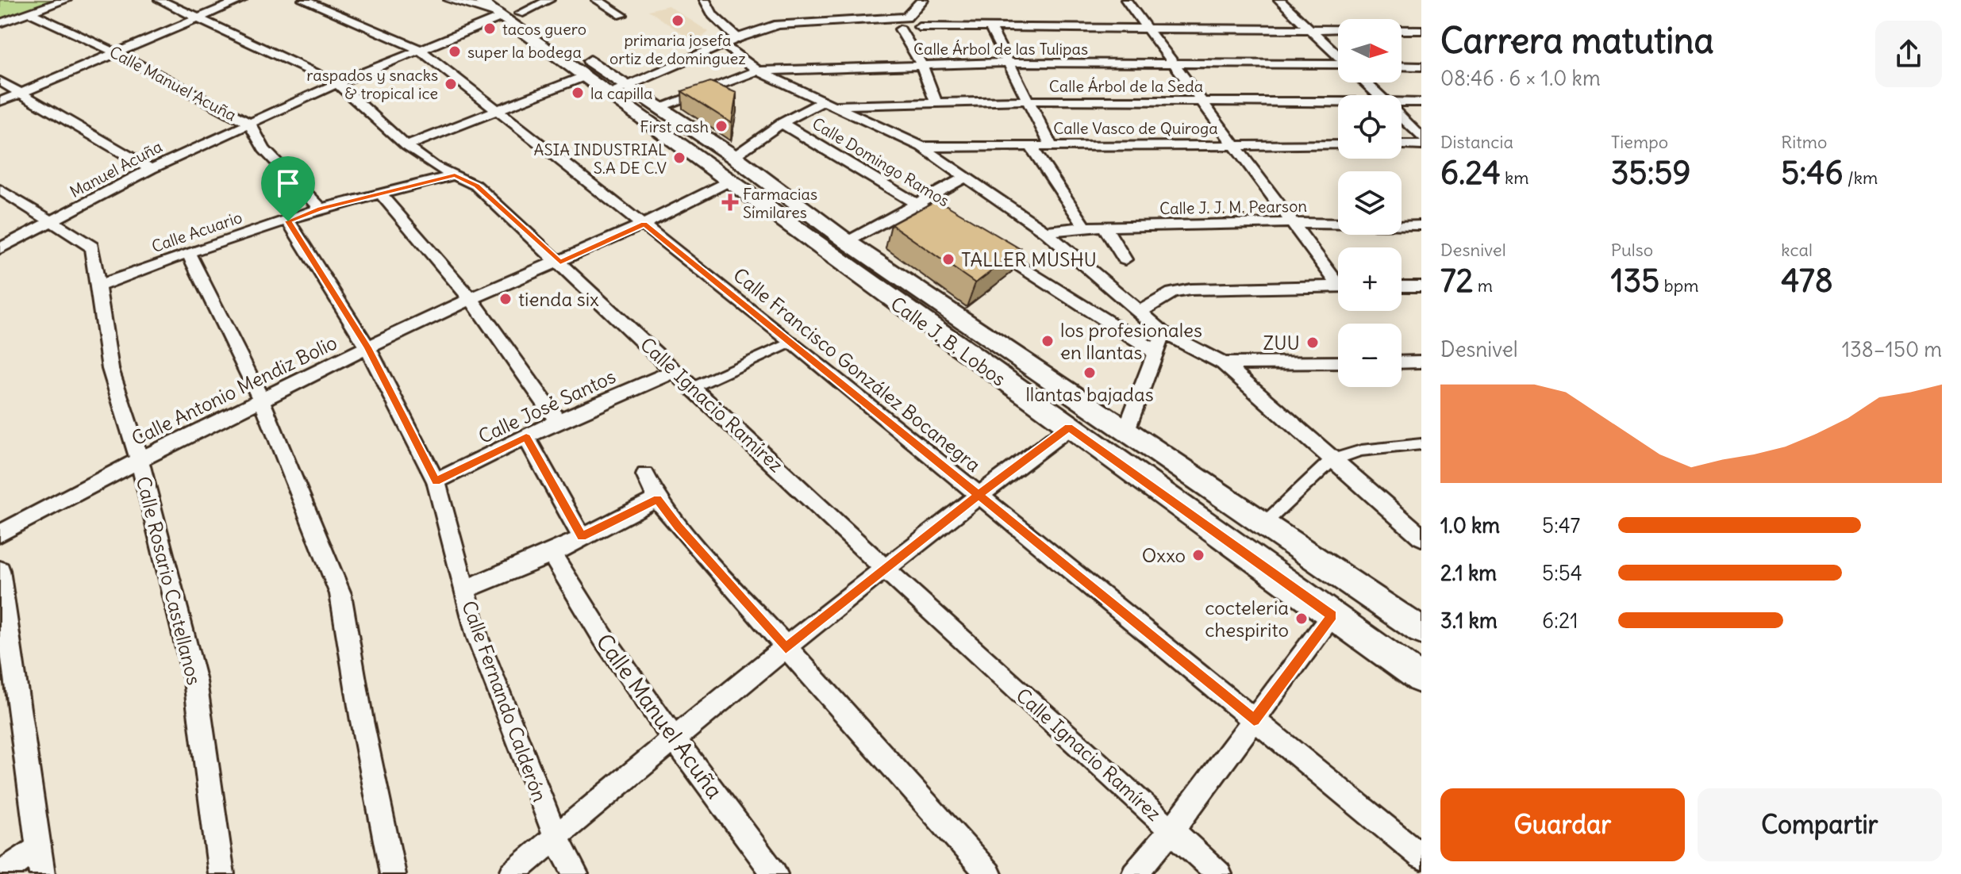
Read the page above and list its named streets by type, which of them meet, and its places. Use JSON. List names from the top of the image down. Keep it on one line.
{"streets":{"main road":["Calle J. B. Lobos"],"street":["Calle Árbol de las Tulipas","Calle Manuel Acuña","Calle Árbol de la Seda","Calle Vasco de Quiroga","Calle Domingo Ramos","Manuel Acuña","Calle J. J. M. Pearson","Calle Acuario","Calle Francisco González Bocanegra","Calle Antonio Mendiz Bolio","Calle Ignacio Ramírez","Calle José Santos","Calle Rosario Castellanos","Calle Fernando Calderón"]},"crossings":[["Calle Árbol de las Tulipas","Calle J. B. Lobos"],["Calle Manuel Acuña","Manuel Acuña"],["Calle Manuel Acuña","Calle Acuario"],["Manuel Acuña","Calle J. B. Lobos"],["Manuel Acuña","Calle Francisco González Bocanegra"],["Manuel Acuña","Calle Ignacio Ramírez"],["Manuel Acuña","Calle Rosario Castellanos"],["Calle Acuario","Calle Ignacio Ramírez"],["Calle Acuario","Calle Rosario Castellanos"],["Calle Acuario","Calle Fernando Calderón"],["Calle J. B. Lobos","Calle Antonio Mendiz Bolio"],["Calle Francisco González Bocanegra","Calle Antonio Mendiz Bolio"],["Calle Antonio Mendiz Bolio","Calle Ignacio Ramírez"],["Calle Antonio Mendiz Bolio","Calle Rosario Castellanos"],["Calle Antonio Mendiz Bolio","Calle Fernando Calderón"],["Calle Ignacio Ramírez","Calle José Santos"],["Calle José Santos","Calle Fernando Calderón"]],"places":{"other":["primaria josefa ortiz de dominguez","tacos guero","super la bodega","raspados y snacks & tropical ice","la capilla","First cash","ASIA INDUSTRIAL S.A DE C.V","TALLER MUSHU","tienda six","los profesionales en llantas","ZUU","llantas bajadas","Oxxo","cocteleria chespirito"],"health":["Farmacias Similares"]},"north":"right","page":{"heading":["Carrera matutina","08:46 · 6 × 1.0 km"],"map_buttons":["+","−"],"stats":[["Distancia","6.24 km"],["Tiempo","35:59"],["Ritmo","5:46 /km"],["Desnivel","72 m"],["Pulso","135 bpm"],["kcal","478"]],"chart":["Desnivel","138–150 m"],"list":[{"name":"1.0 km","note":"5:47"},{"name":"2.1 km","note":"5:54"},{"name":"3.1 km","note":"6:21"}],"buttons":["Guardar","Compartir"]}}
